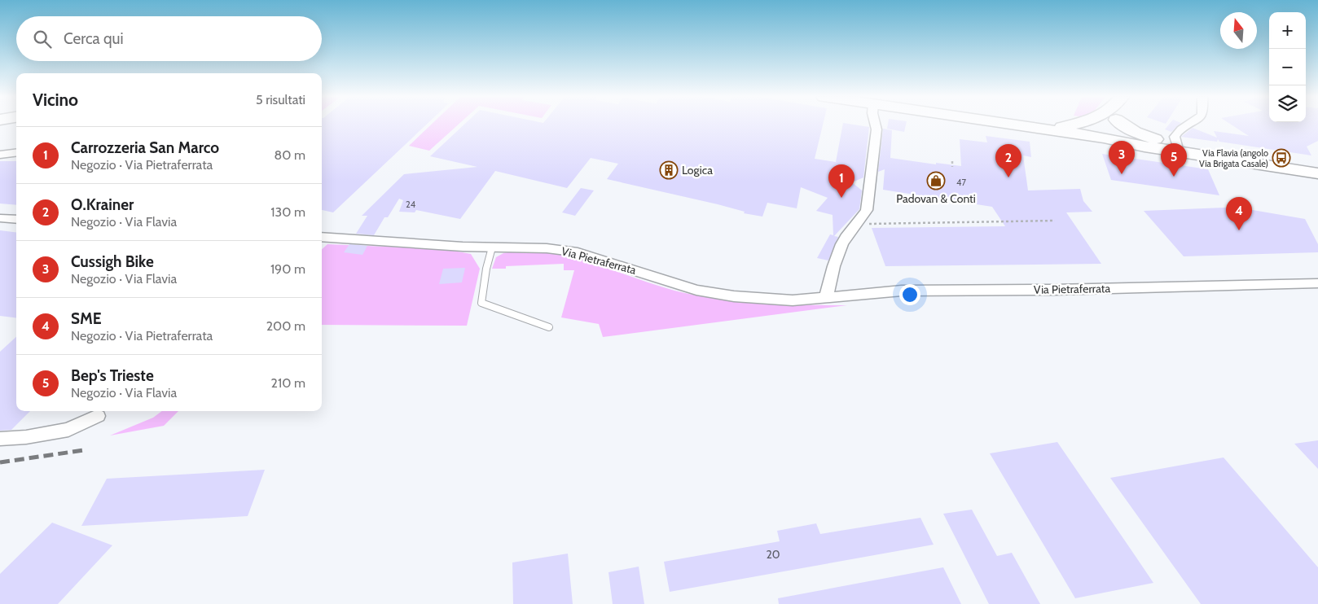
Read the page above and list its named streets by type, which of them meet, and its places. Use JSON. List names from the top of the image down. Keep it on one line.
{"streets":{"street":["Via Pietraferrata"]},"places":{"bus stop":["Via Flavia (angolo Via Brigata Casale)"],"building":["Logica"],"shop":["Padovan & Conti"]},"house_numbers":["47","24","20"],"north":"top","page":{"map_buttons":["+","−"],"search":"Cerca qui","heading":["Vicino","5 risultati"],"list":[{"mark":"1","name":"Carrozzeria San Marco","note":"Negozio · Via Pietraferrata","value":"80 m"},{"mark":"2","name":"O.Krainer","note":"Negozio · Via Flavia","value":"130 m"},{"mark":"3","name":"Cussigh Bike","note":"Negozio · Via Flavia","value":"190 m"},{"mark":"4","name":"SME","note":"Negozio · Via Pietraferrata","value":"200 m"},{"mark":"5","name":"Bep's Trieste","note":"Negozio · Via Flavia","value":"210 m"}],"pins":["3","5","2","1","4"]}}
